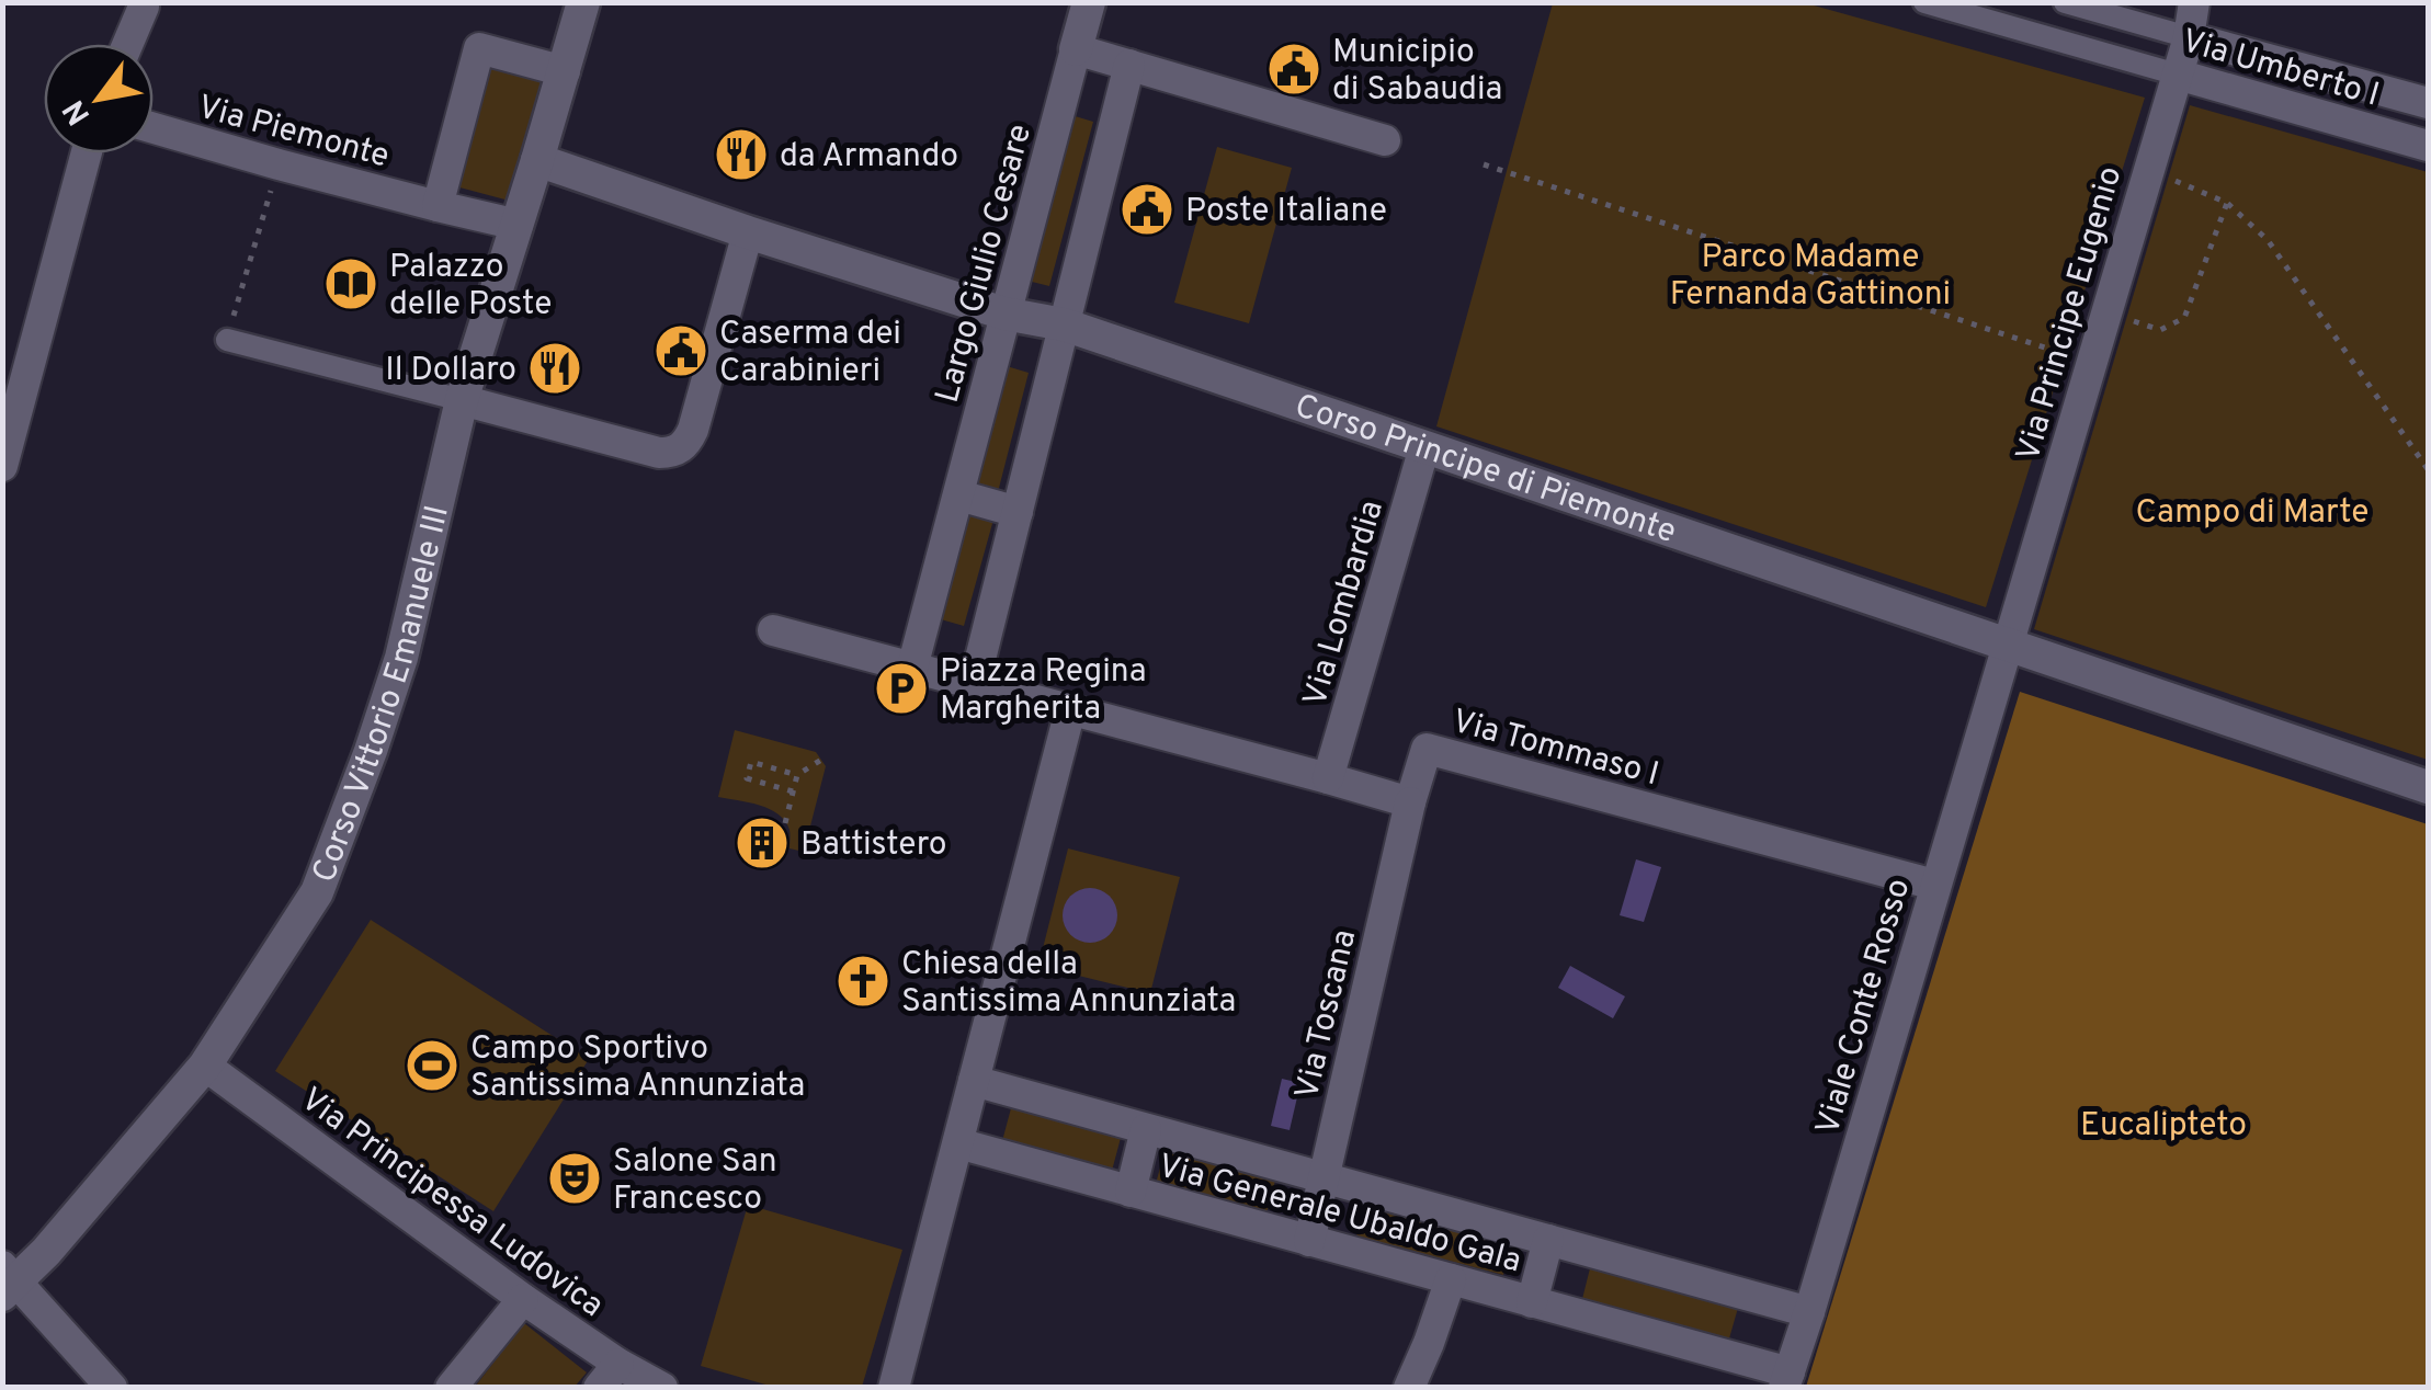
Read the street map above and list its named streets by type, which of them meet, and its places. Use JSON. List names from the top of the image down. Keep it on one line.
{"streets":{"street":["Via Umberto I","Via Piemonte","Largo Giulio Cesare","Via Principe Eugenio","Corso Principe di Piemonte","Via Lombardia","Corso Vittorio Emanuele III","Via Tommaso I","Viale Conte Rosso","Via Toscana","Via Principessa Ludovica","Via Generale Ubaldo Gala"]},"crossings":[["Via Umberto I","Via Principe Eugenio"],["Via Piemonte","Corso Vittorio Emanuele III"],["Largo Giulio Cesare","Corso Principe di Piemonte"],["Via Principe Eugenio","Corso Principe di Piemonte"],["Via Principe Eugenio","Viale Conte Rosso"],["Corso Principe di Piemonte","Via Lombardia"],["Corso Principe di Piemonte","Corso Vittorio Emanuele III"],["Corso Principe di Piemonte","Viale Conte Rosso"],["Corso Vittorio Emanuele III","Via Principessa Ludovica"],["Via Tommaso I","Viale Conte Rosso"],["Via Tommaso I","Via Toscana"],["Viale Conte Rosso","Via Generale Ubaldo Gala"],["Via Toscana","Via Generale Ubaldo Gala"]],"parks":["Parco Madame Fernanda Gattinoni","Campo di Marte","Eucalipteto"],"places":{"public building":["Municipio di Sabaudia","Poste Italiane","Caserma dei Carabinieri"],"restaurant":["da Armando","Il Dollaro"],"library":["Palazzo delle Poste"],"parking":["Piazza Regina Margherita"],"building":["Battistero"],"church":["Chiesa della Santissima Annunziata"],"sports":["Campo Sportivo Santissima Annunziata"],"theatre":["Salone San Francesco"]},"north":"bottom left"}
